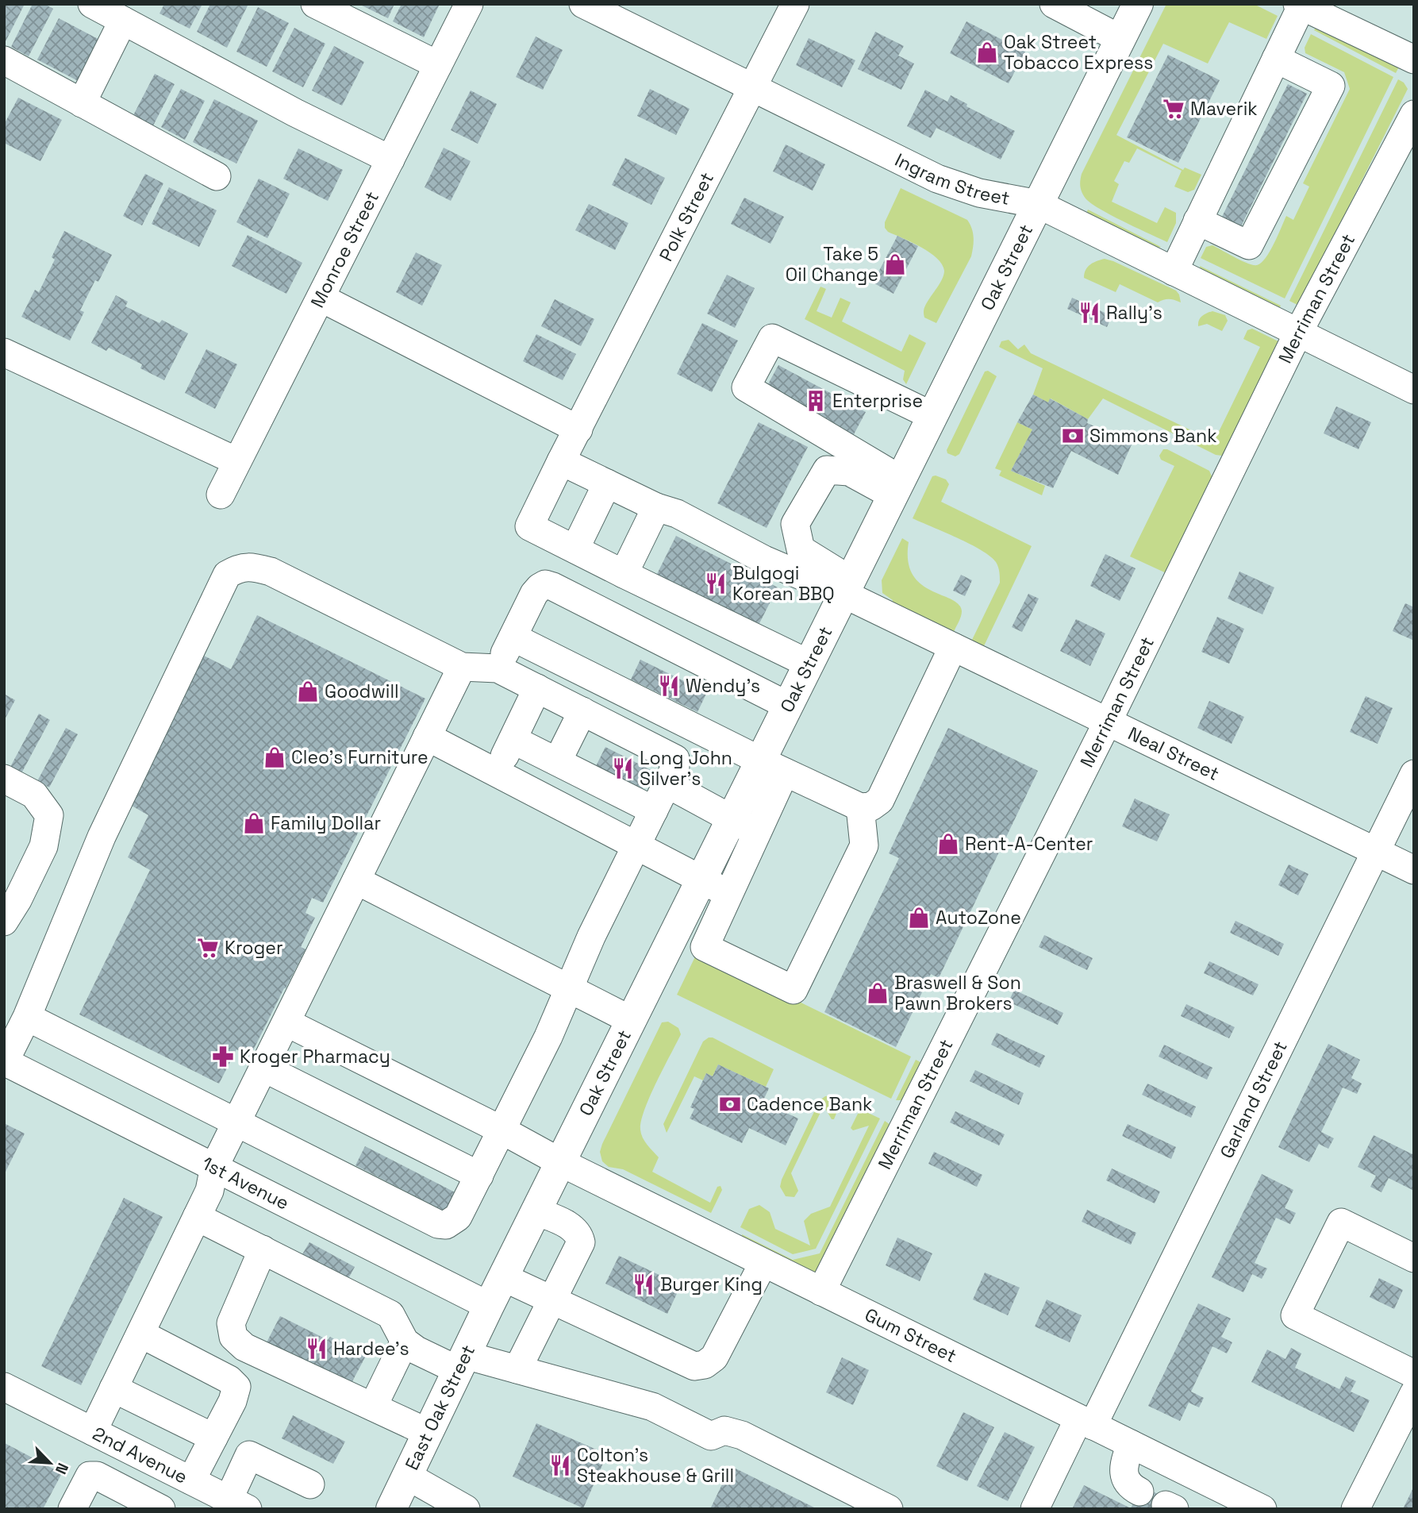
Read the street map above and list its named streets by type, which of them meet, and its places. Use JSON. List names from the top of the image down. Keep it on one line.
{"streets":{"highway":["Oak Street","East Oak Street"],"street":["Ingram Street","Polk Street","Monroe Street","Merriman Street","Neal Street","Garland Street","1st Avenue","Gum Street","2nd Avenue"]},"crossings":[["Ingram Street","Polk Street"],["Ingram Street","Oak Street"],["Ingram Street","Merriman Street"],["Oak Street","Neal Street"],["Oak Street","1st Avenue"],["Oak Street","Gum Street"],["Oak Street","East Oak Street"],["Merriman Street","Neal Street"],["Merriman Street","Gum Street"],["Neal Street","Garland Street"],["Garland Street","Gum Street"],["1st Avenue","East Oak Street"]],"places":{"shop":["Oak Street Tobacco Express","Take 5 Oil Change","Goodwill","Cleo's Furniture","Family Dollar","Rent-A-Center","AutoZone","Braswell & Son Pawn Brokers"],"supermarket":["Maverik","Kroger"],"restaurant":["Rally's","Bulgogi Korean BBQ","Wendy's","Long John Silver's","Burger King","Hardee's","Colton's Steakhouse & Grill"],"building":["Enterprise"],"bank":["Simmons Bank","Cadence Bank"],"pharmacy":["Kroger Pharmacy"]},"north":"bottom right"}
